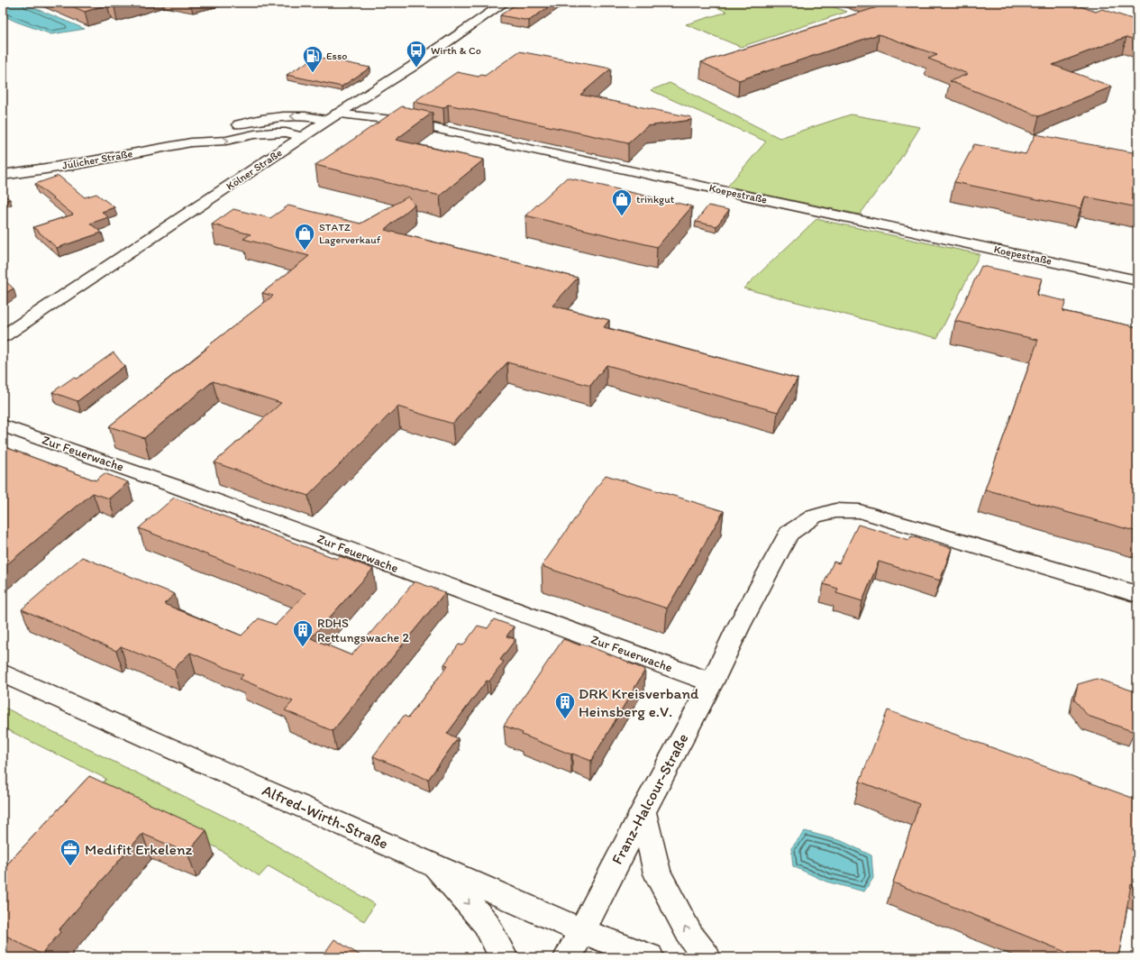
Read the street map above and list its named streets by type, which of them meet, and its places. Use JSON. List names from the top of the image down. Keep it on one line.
{"streets":{"street":["Jülicher Straße","Kölner Straße","Koepestraße","Zur Feuerwache","Franz-Halcour-Straße","Alfred-Wirth-Straße"]},"crossings":[["Jülicher Straße","Kölner Straße"],["Jülicher Straße","Koepestraße"],["Kölner Straße","Koepestraße"],["Zur Feuerwache","Franz-Halcour-Straße"],["Franz-Halcour-Straße","Alfred-Wirth-Straße"]],"places":{"bus stop":["Wirth & Co"],"fuel station":["Esso"],"shop":["trinkgut","STATZ Lagerverkauf"],"building":["RDHS Rettungswache 2","DRK Kreisverband Heinsberg e.V."],"office":["Medifit Erkelenz"]}}
